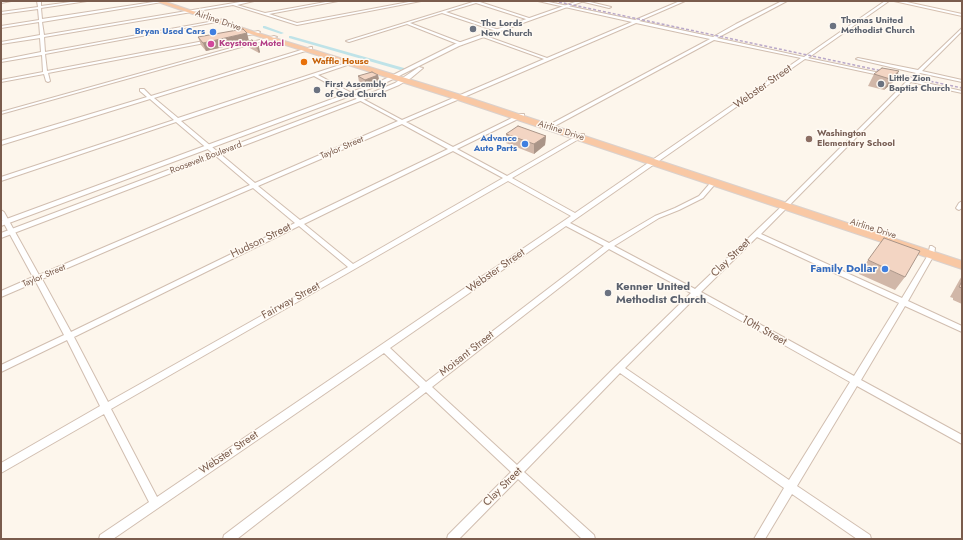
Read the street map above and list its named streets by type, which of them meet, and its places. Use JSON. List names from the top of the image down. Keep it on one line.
{"streets":{"highway":["Airline Drive"],"street":["Webster Street","Taylor Street","Roosevelt Boulevard","Hudson Street","Clay Street","Fairway Street","10th Street","Moisant Street"]},"crossings":[["Airline Drive","Webster Street"],["Airline Drive","Taylor Street"],["Airline Drive","Roosevelt Boulevard"],["Airline Drive","Hudson Street"],["Airline Drive","Clay Street"],["Airline Drive","Fairway Street"],["Airline Drive","Moisant Street"],["Webster Street","10th Street"],["Clay Street","10th Street"],["10th Street","Moisant Street"]],"places":["Thomas United Methodist Church","The Lords New Church","Bryan Used Cars","Keystone Motel","Waffle House","Little Zion Baptist Church","First Assembly of God Church","Washington Elementary School","Advance Auto Parts","Family Dollar","Kenner United Methodist Church"]}
